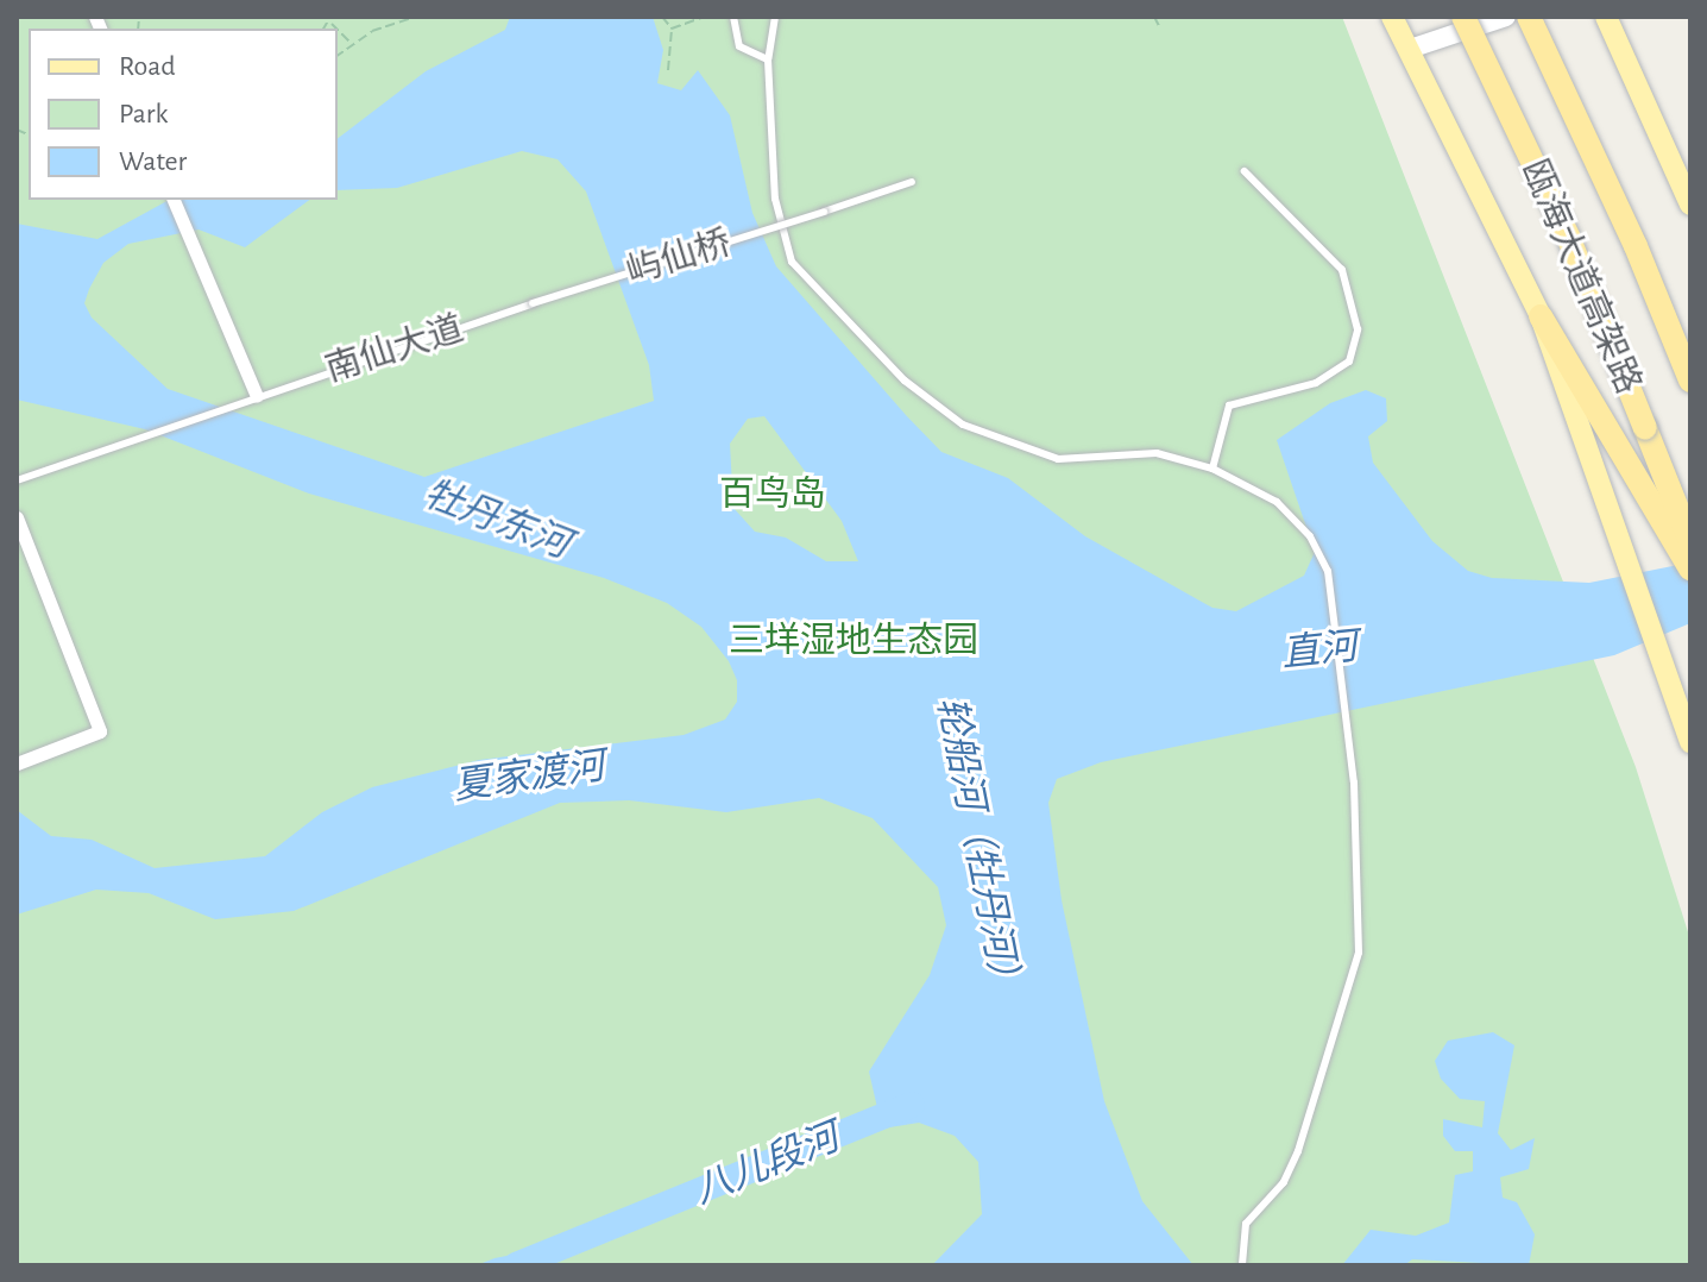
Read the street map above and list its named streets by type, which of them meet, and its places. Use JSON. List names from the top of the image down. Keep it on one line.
{"streets":{"highway":["瓯海大道高架路"],"lane":["屿仙桥","南仙大道"]},"crossings":[["屿仙桥","南仙大道"]],"water":["牡丹东河","直河","夏家渡河","轮船河（牡丹河）","八儿段河"],"parks":["百鸟岛","三垟湿地生态园"],"legend":["Road","Park","Water"]}
